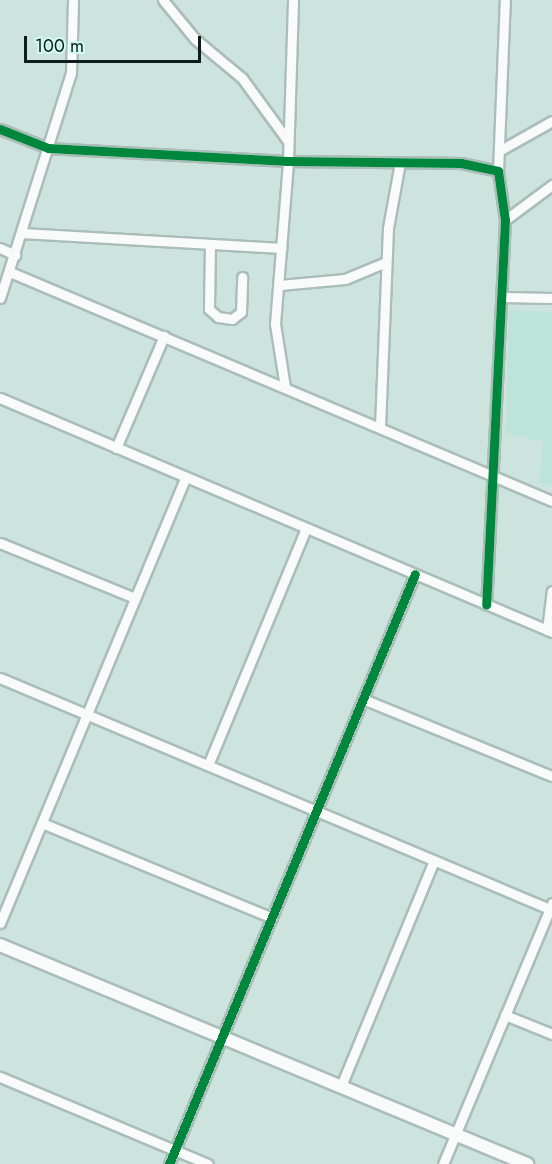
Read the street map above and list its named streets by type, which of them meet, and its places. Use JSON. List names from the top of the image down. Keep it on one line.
{"scale_bar":"100 m"}
